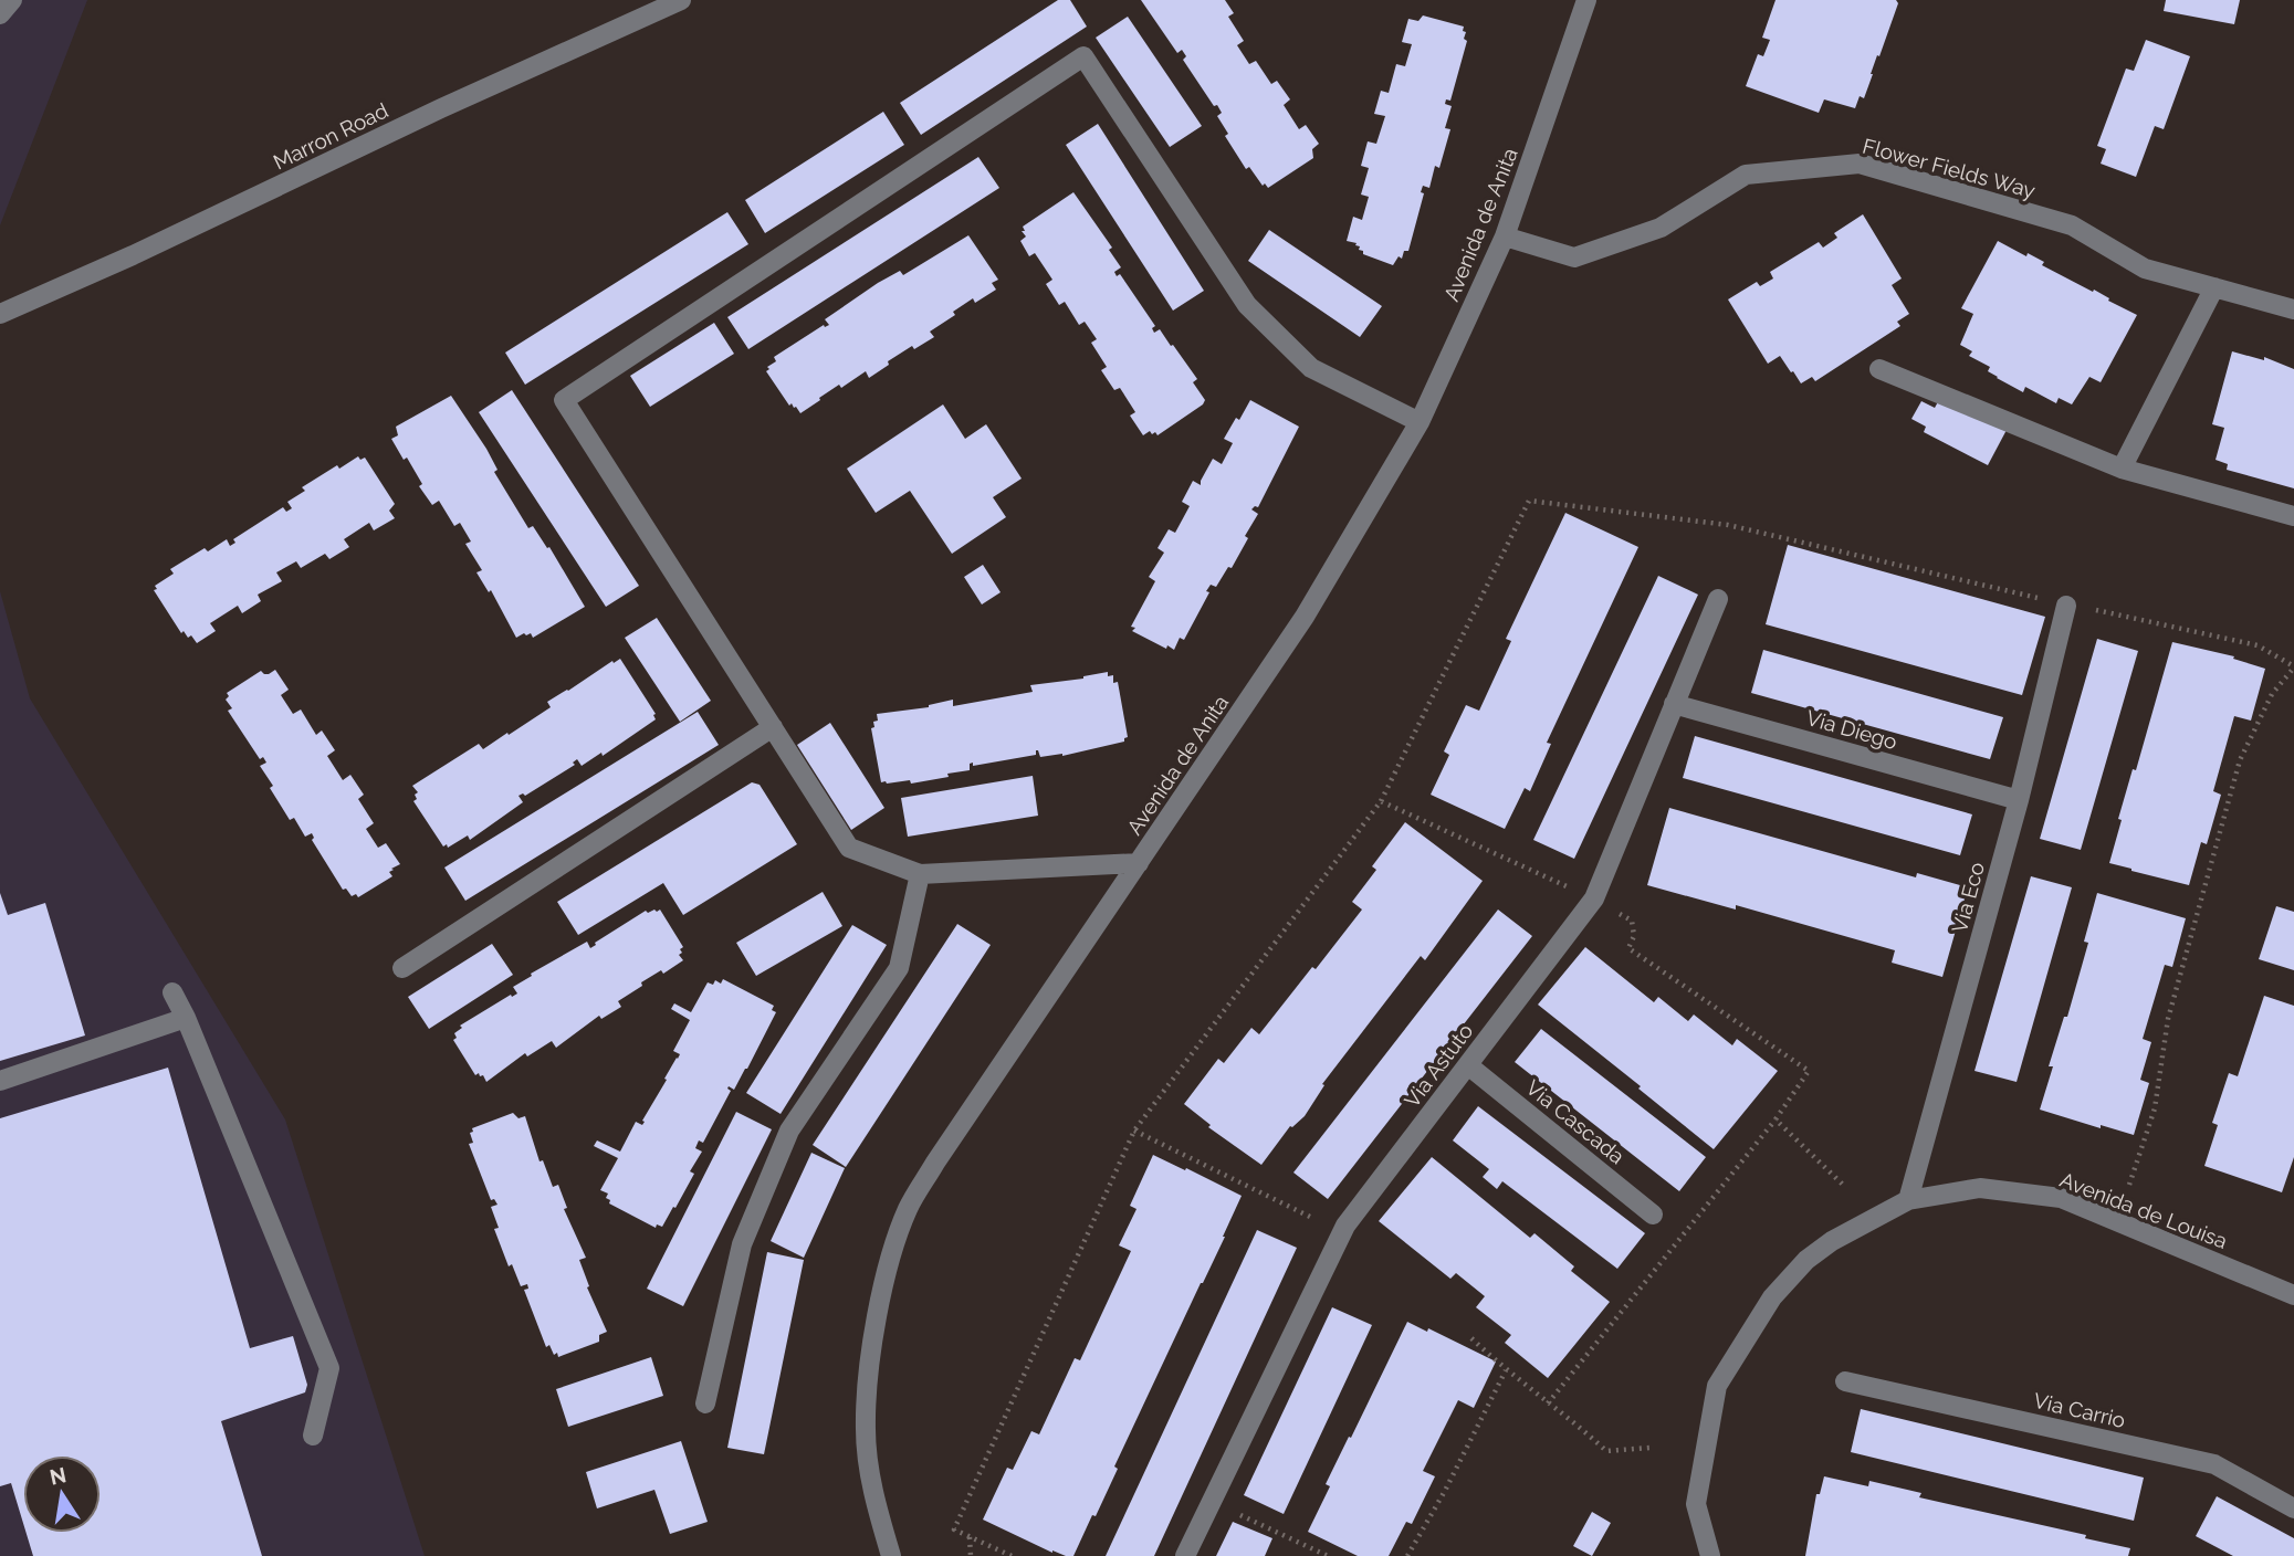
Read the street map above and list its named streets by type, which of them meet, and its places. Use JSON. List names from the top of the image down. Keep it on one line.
{"streets":{"street":["Marron Road","Flower Fields Way","Avenida de Anita","Via Diego","Via Eco","Via Astuto","Via Cascada","Avenida de Louisa","Via Carrio"]},"crossings":[["Flower Fields Way","Avenida de Anita"],["Via Diego","Via Eco"],["Via Diego","Via Astuto"],["Via Eco","Avenida de Louisa"],["Via Astuto","Via Cascada"]],"north":"top"}
